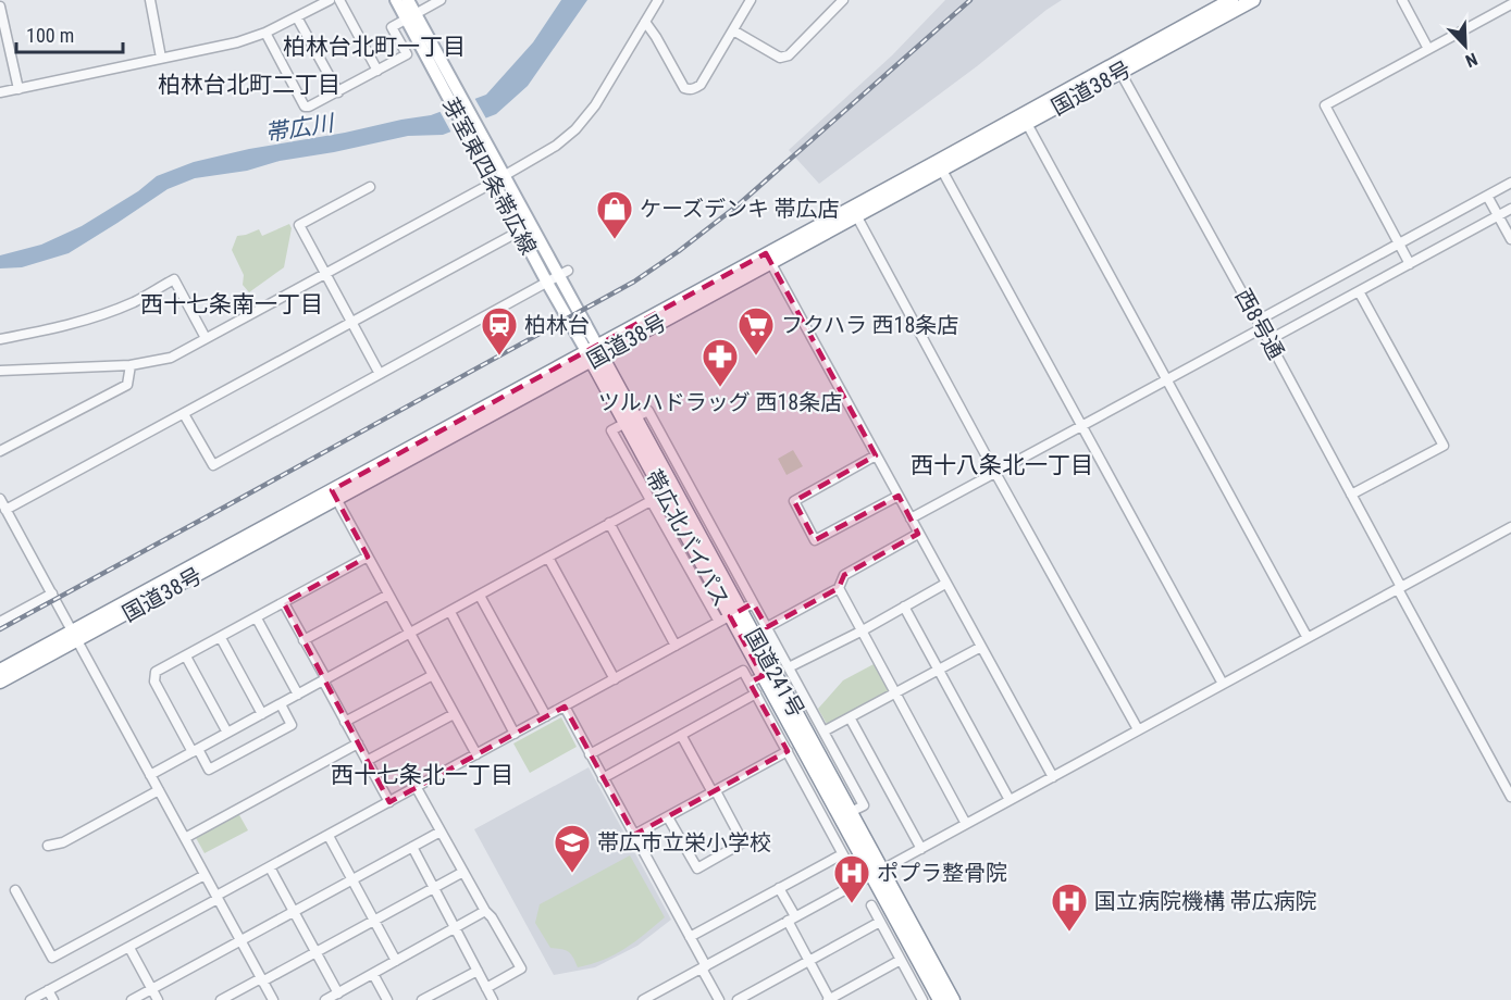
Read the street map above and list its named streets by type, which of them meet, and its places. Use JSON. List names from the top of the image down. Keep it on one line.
{"streets":{"highway":["国道38号","帯広北バイパス","国道241号"],"main road":["芽室東四条帯広線"],"street":["西8号通"]},"crossings":[["国道38号","芽室東四条帯広線"],["国道38号","西8号通"],["国道38号","国道241号"],["芽室東四条帯広線","国道241号"],["帯広北バイパス","国道241号"]],"districts":["柏林台北町一丁目","柏林台北町二丁目","西十七条南一丁目","西十八条北一丁目","西十七条北一丁目"],"water":["帯広川"],"places":{"shop":["ケーズデンキ 帯広店"],"station":["柏林台"],"supermarket":["フクハラ 西18条店"],"pharmacy":["ツルハドラッグ 西18条店"],"school or university":["帯広市立栄小学校"],"hospital":["ポプラ整骨院","国立病院機構 帯広病院"]},"scale_bar":"100 m","north":"bottom right"}
